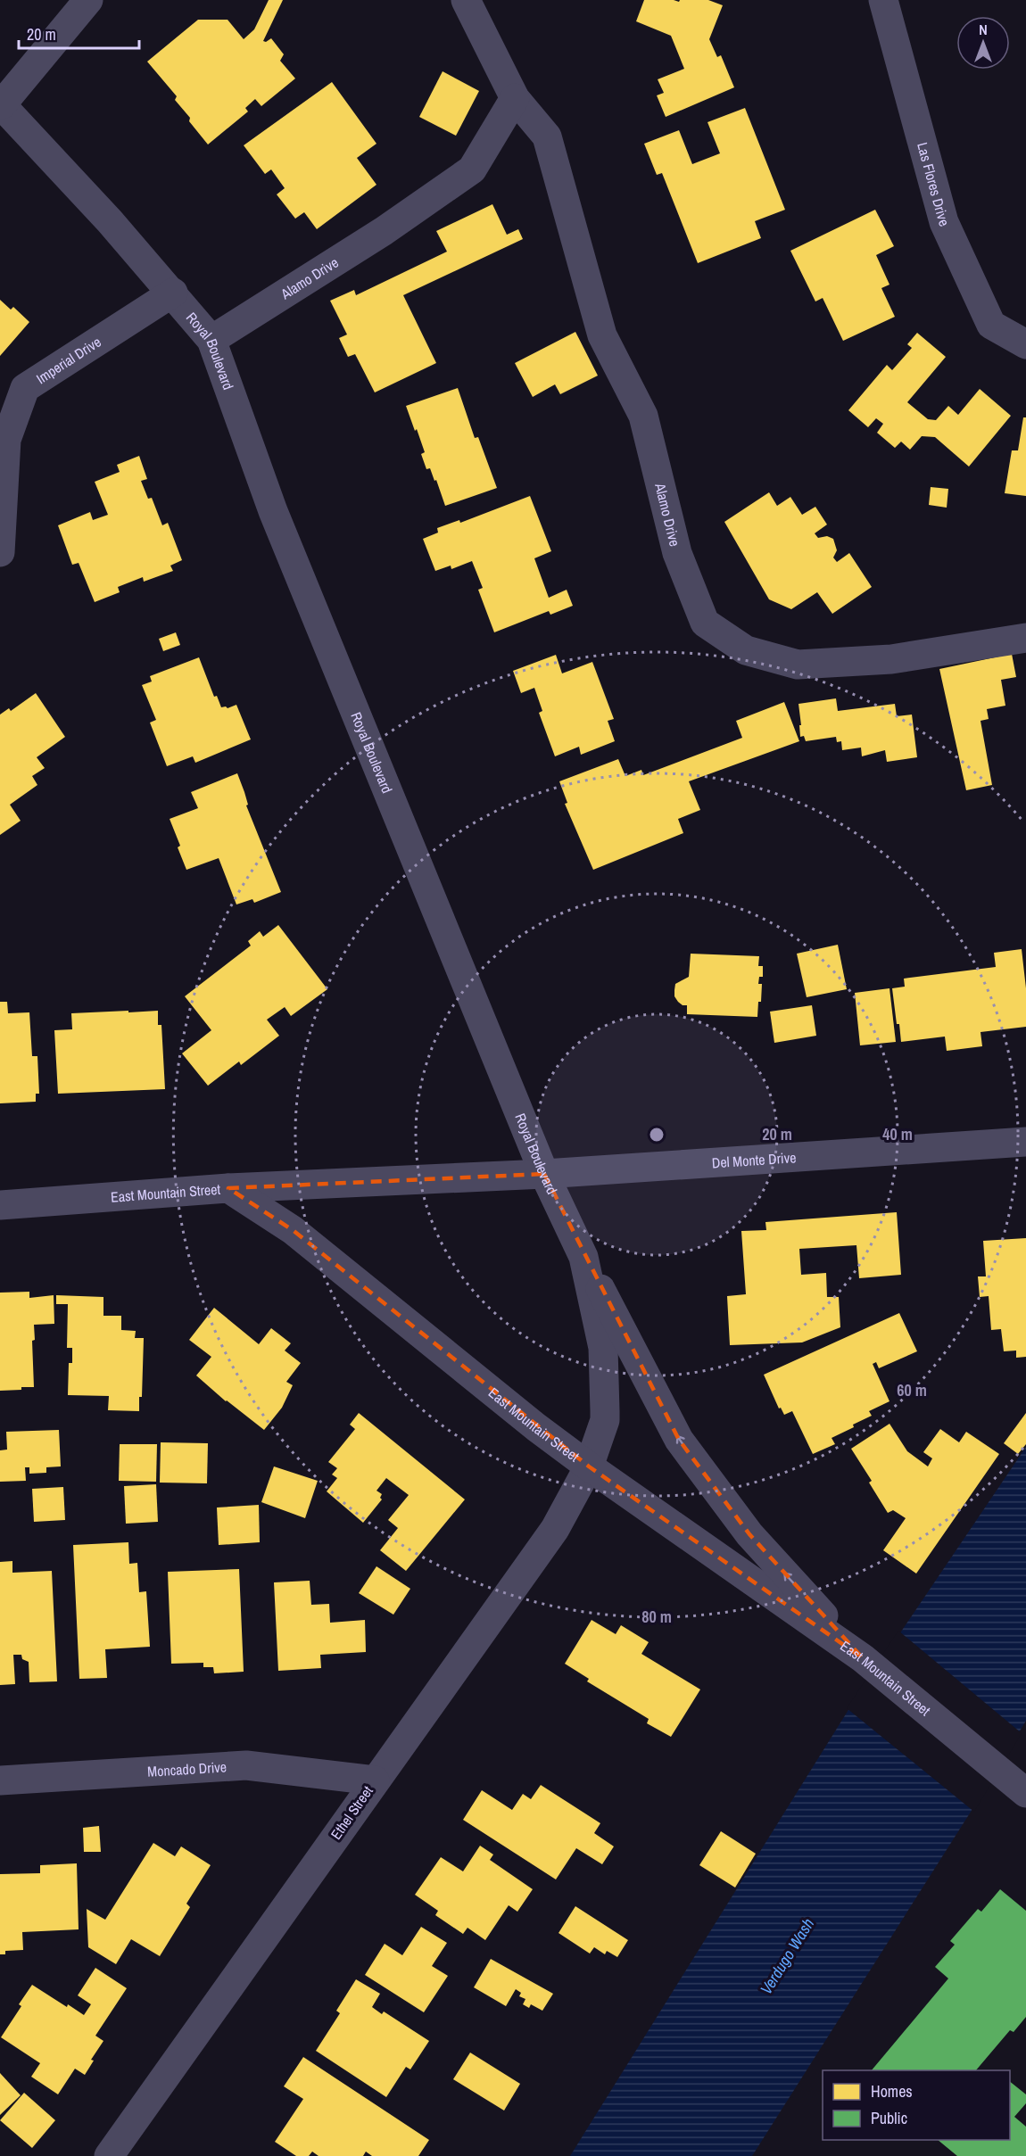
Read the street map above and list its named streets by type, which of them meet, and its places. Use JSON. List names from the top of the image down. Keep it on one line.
{"streets":{"street":["Las Flores Drive","Alamo Drive","Royal Boulevard","Imperial Drive","Del Monte Drive","East Mountain Street","Moncado Drive","Ethel Street"]},"crossings":[["Alamo Drive","Royal Boulevard"],["Royal Boulevard","Imperial Drive"],["Royal Boulevard","Del Monte Drive"],["Royal Boulevard","East Mountain Street"],["Royal Boulevard","Ethel Street"],["Del Monte Drive","East Mountain Street"],["East Mountain Street","Ethel Street"],["Moncado Drive","Ethel Street"]],"water":["Verdugo Wash"],"legend":["Homes","Public"],"scale_bar":"20 m","north":"top","rings":["20 m","40 m","60 m","80 m"]}
